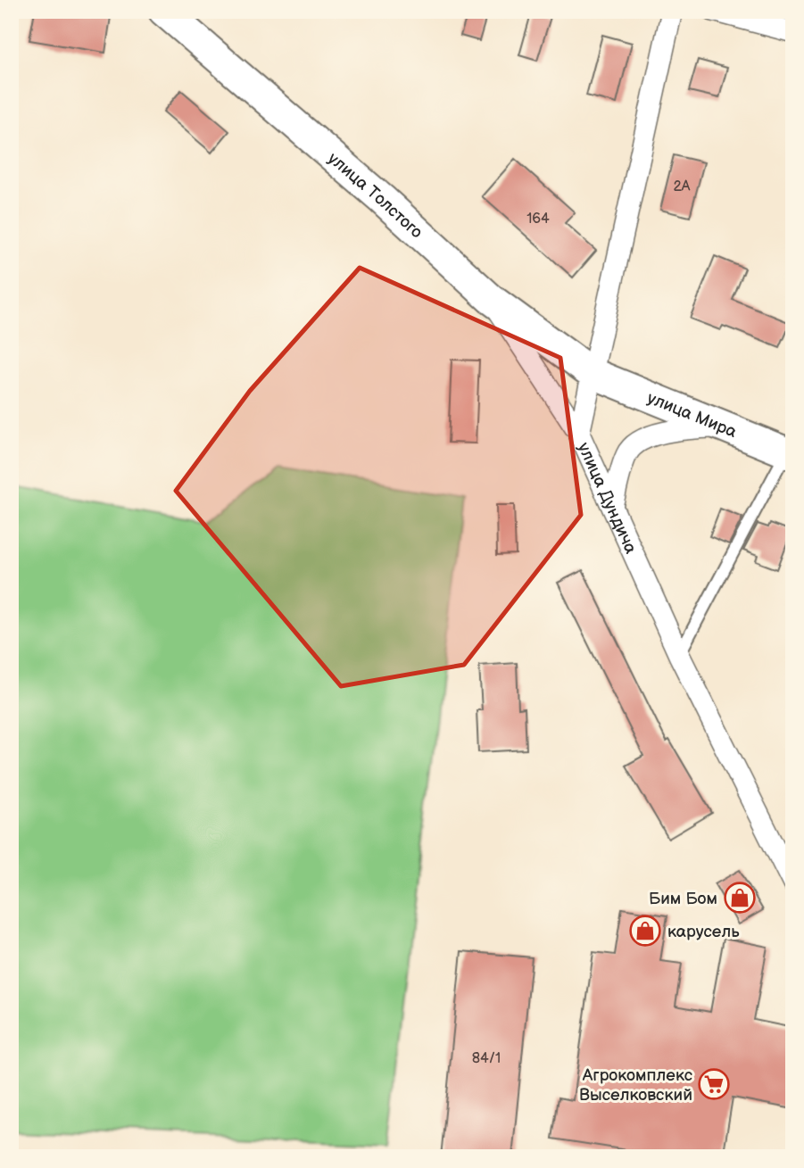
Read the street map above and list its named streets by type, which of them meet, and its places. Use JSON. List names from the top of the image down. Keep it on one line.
{"streets":{"main road":["улица Толстого","улица Мира"],"street":["улица Дундича"]},"crossings":[["улица Толстого","улица Мира"],["улица Толстого","улица Дундича"],["улица Мира","улица Дундича"]],"places":{"shop":["Бим Бом","карусель"],"supermarket":["Агрокомплекс Выселковский"]},"house_numbers":["2А","164","84/1"]}
